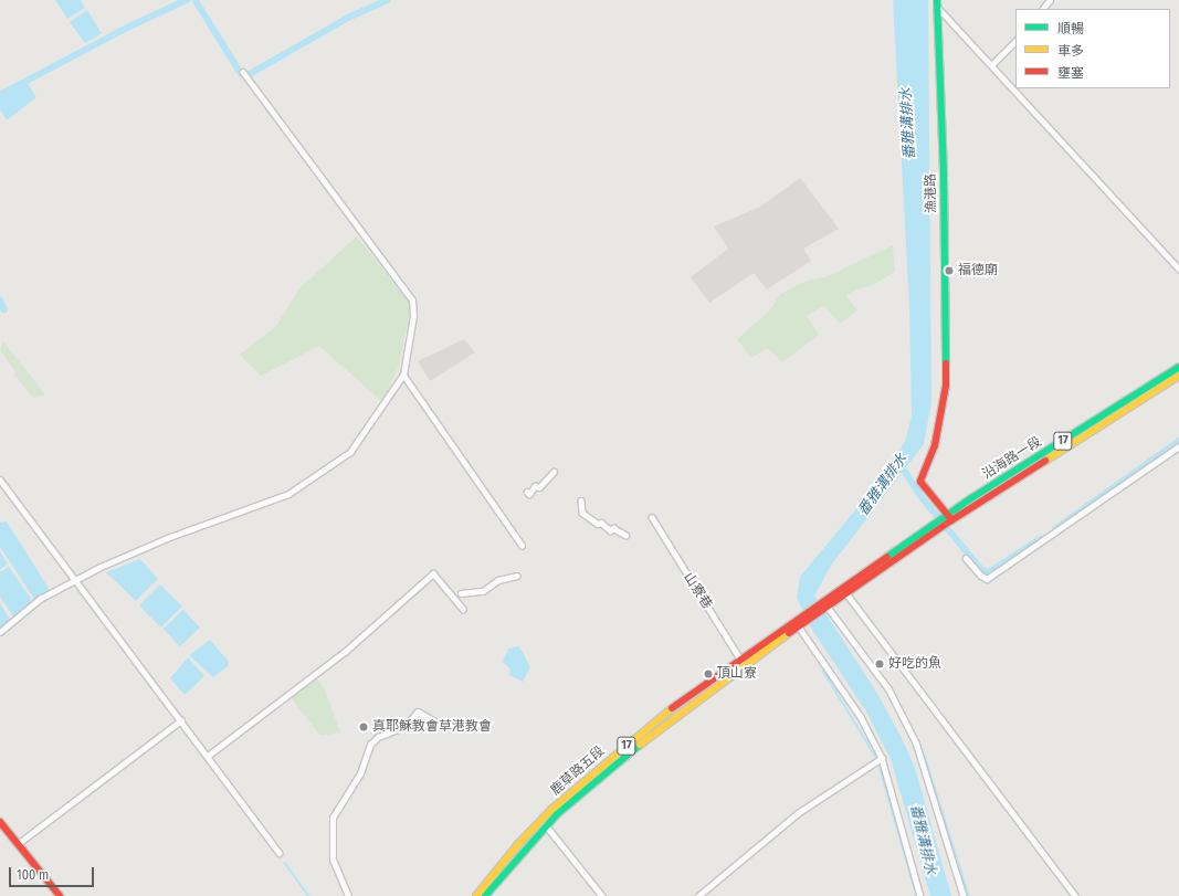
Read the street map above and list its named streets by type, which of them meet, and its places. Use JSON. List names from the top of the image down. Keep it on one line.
{"streets":{"main road":["漁港路","17","沿海路一段","鹿草路五段"],"street":["山寮巷"]},"crossings":[["漁港路","17"],["漁港路","沿海路一段"],["17","沿海路一段"],["17","鹿草路五段"],["山寮巷","鹿草路五段"]],"water":["番雅溝排水"],"places":["福德廟","好吃的魚","頂山寮","真耶穌教會草港教會"],"legend":["順暢","車多","壅塞"],"scale_bar":"100 m"}
